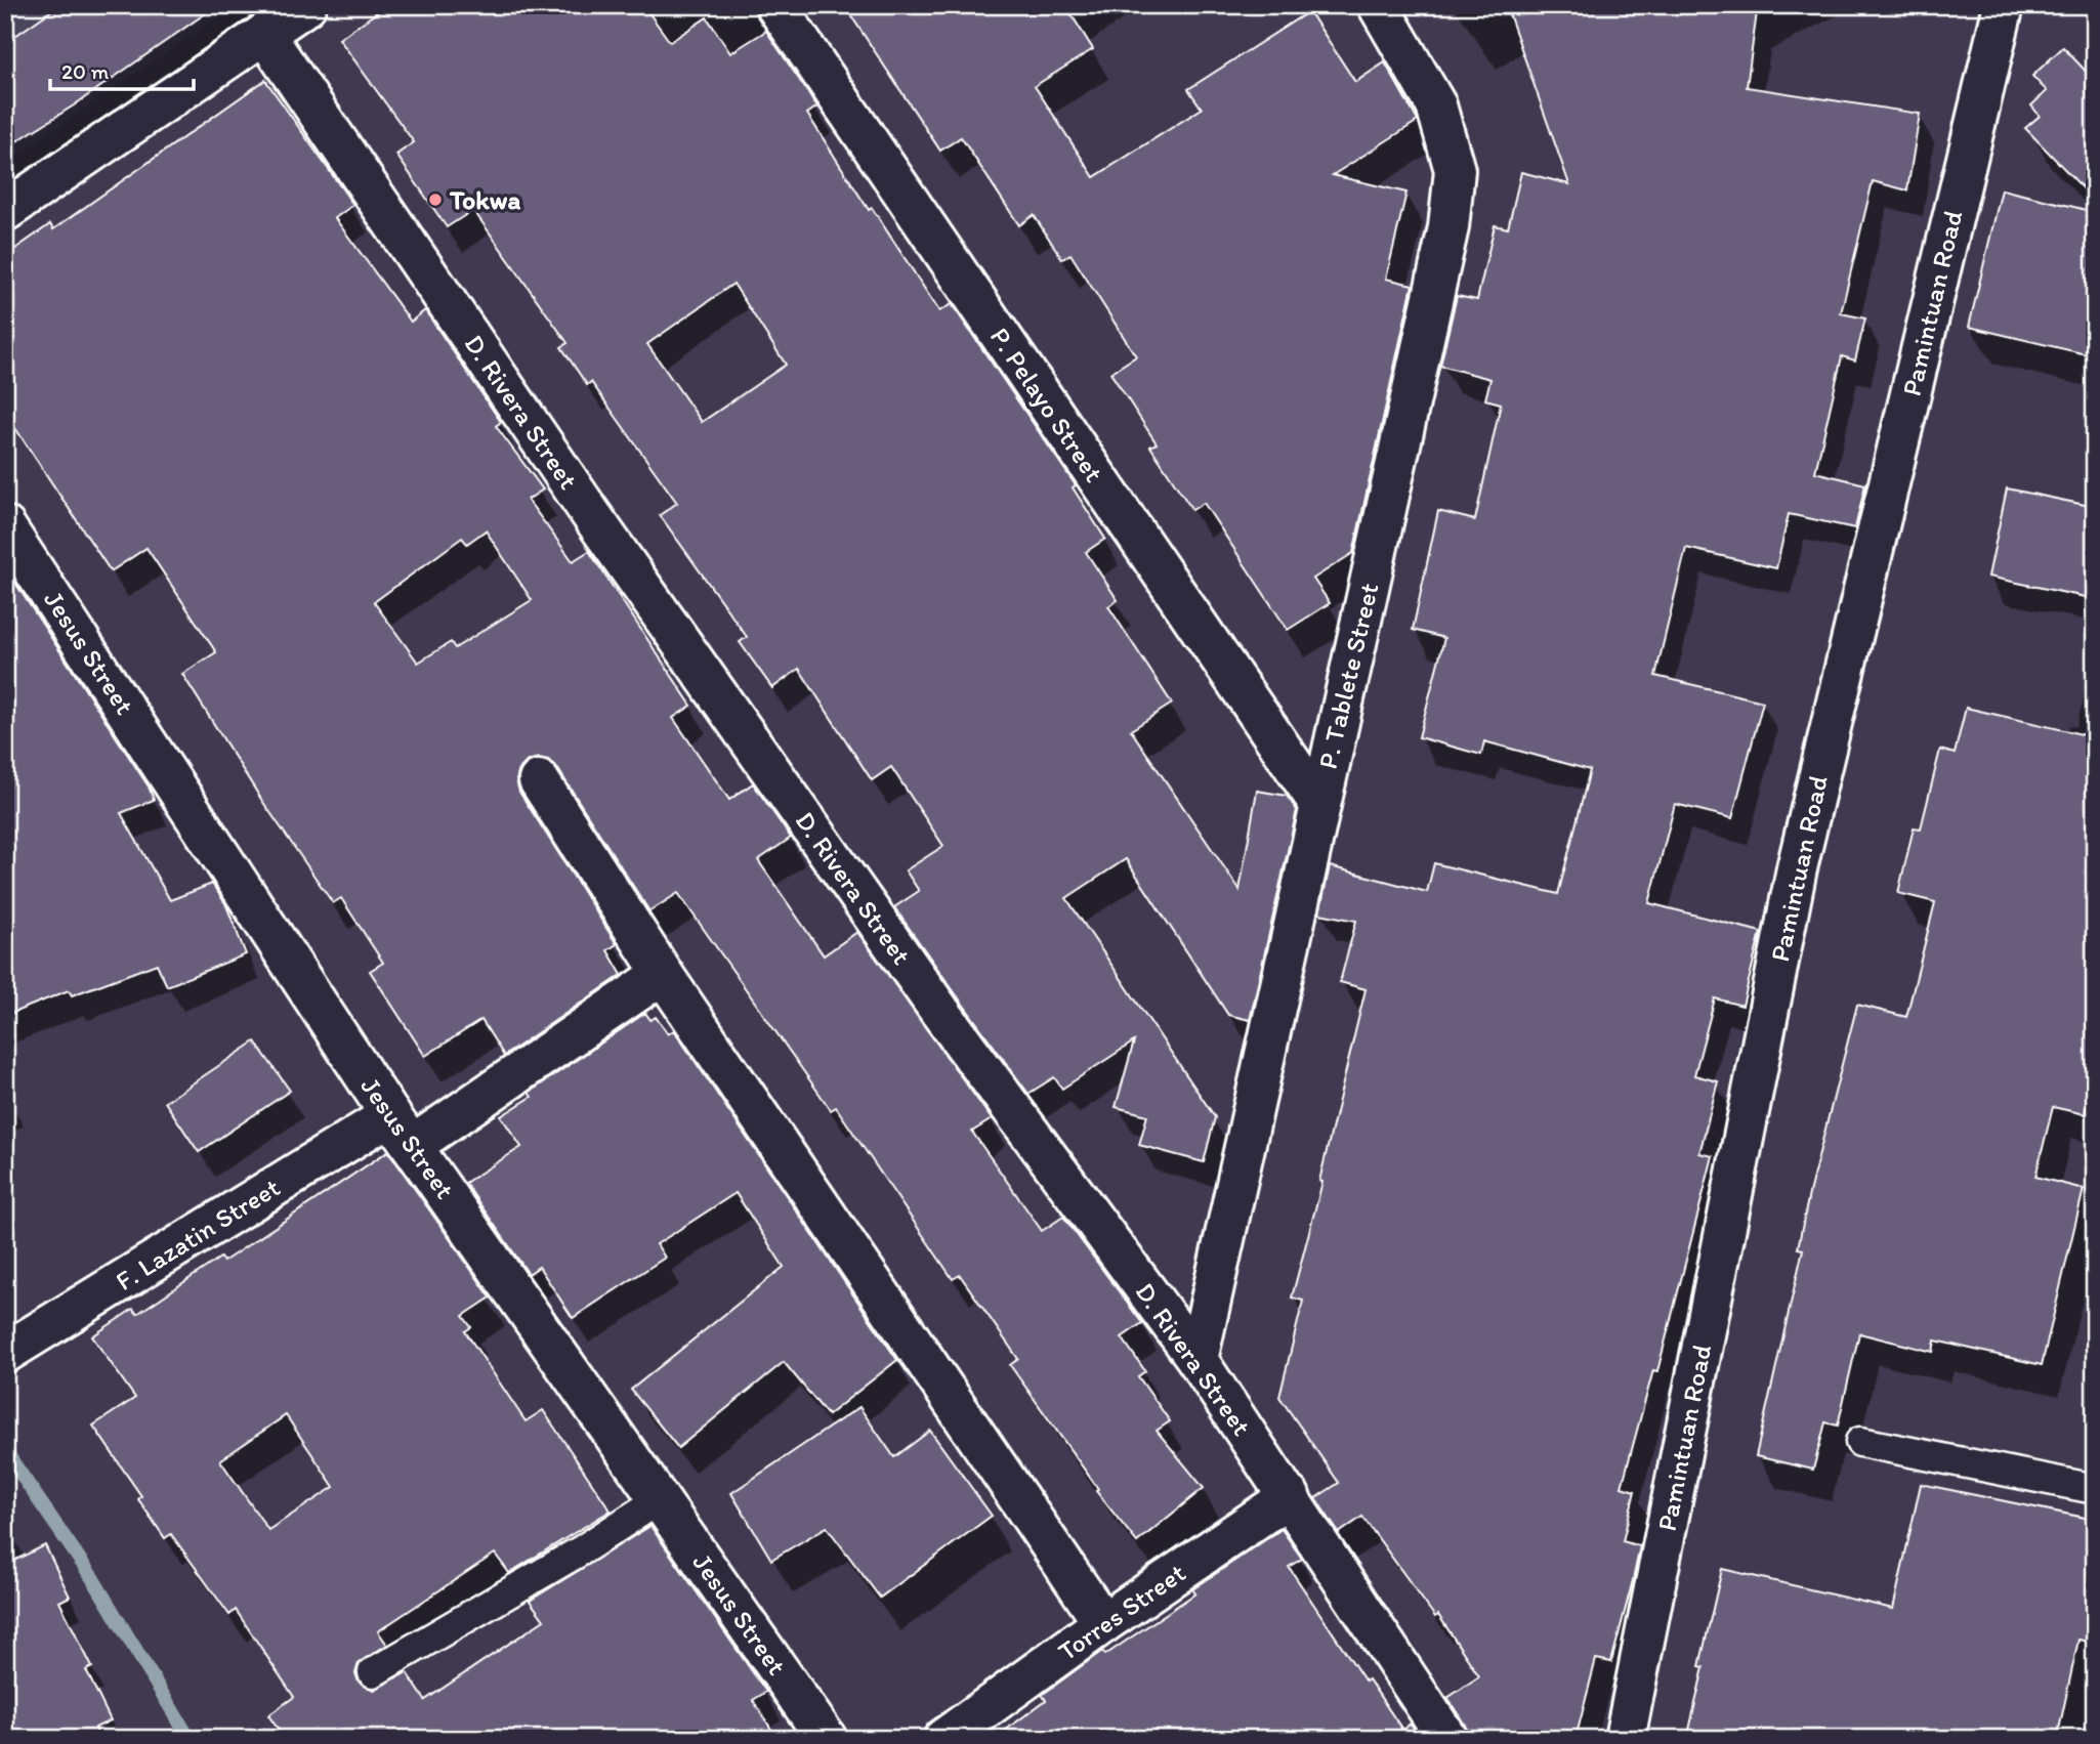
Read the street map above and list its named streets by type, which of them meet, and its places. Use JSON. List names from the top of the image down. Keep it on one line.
{"streets":{"street":["Pamintuan Road","P. Pelayo Street","D. Rivera Street","Jesus Street","P. Tablete Street","F. Lazatin Street","Torres Street"]},"crossings":[["P. Pelayo Street","P. Tablete Street"],["D. Rivera Street","P. Tablete Street"],["D. Rivera Street","Torres Street"],["Jesus Street","F. Lazatin Street"]],"places":["Tokwa"],"scale_bar":"20 m"}
